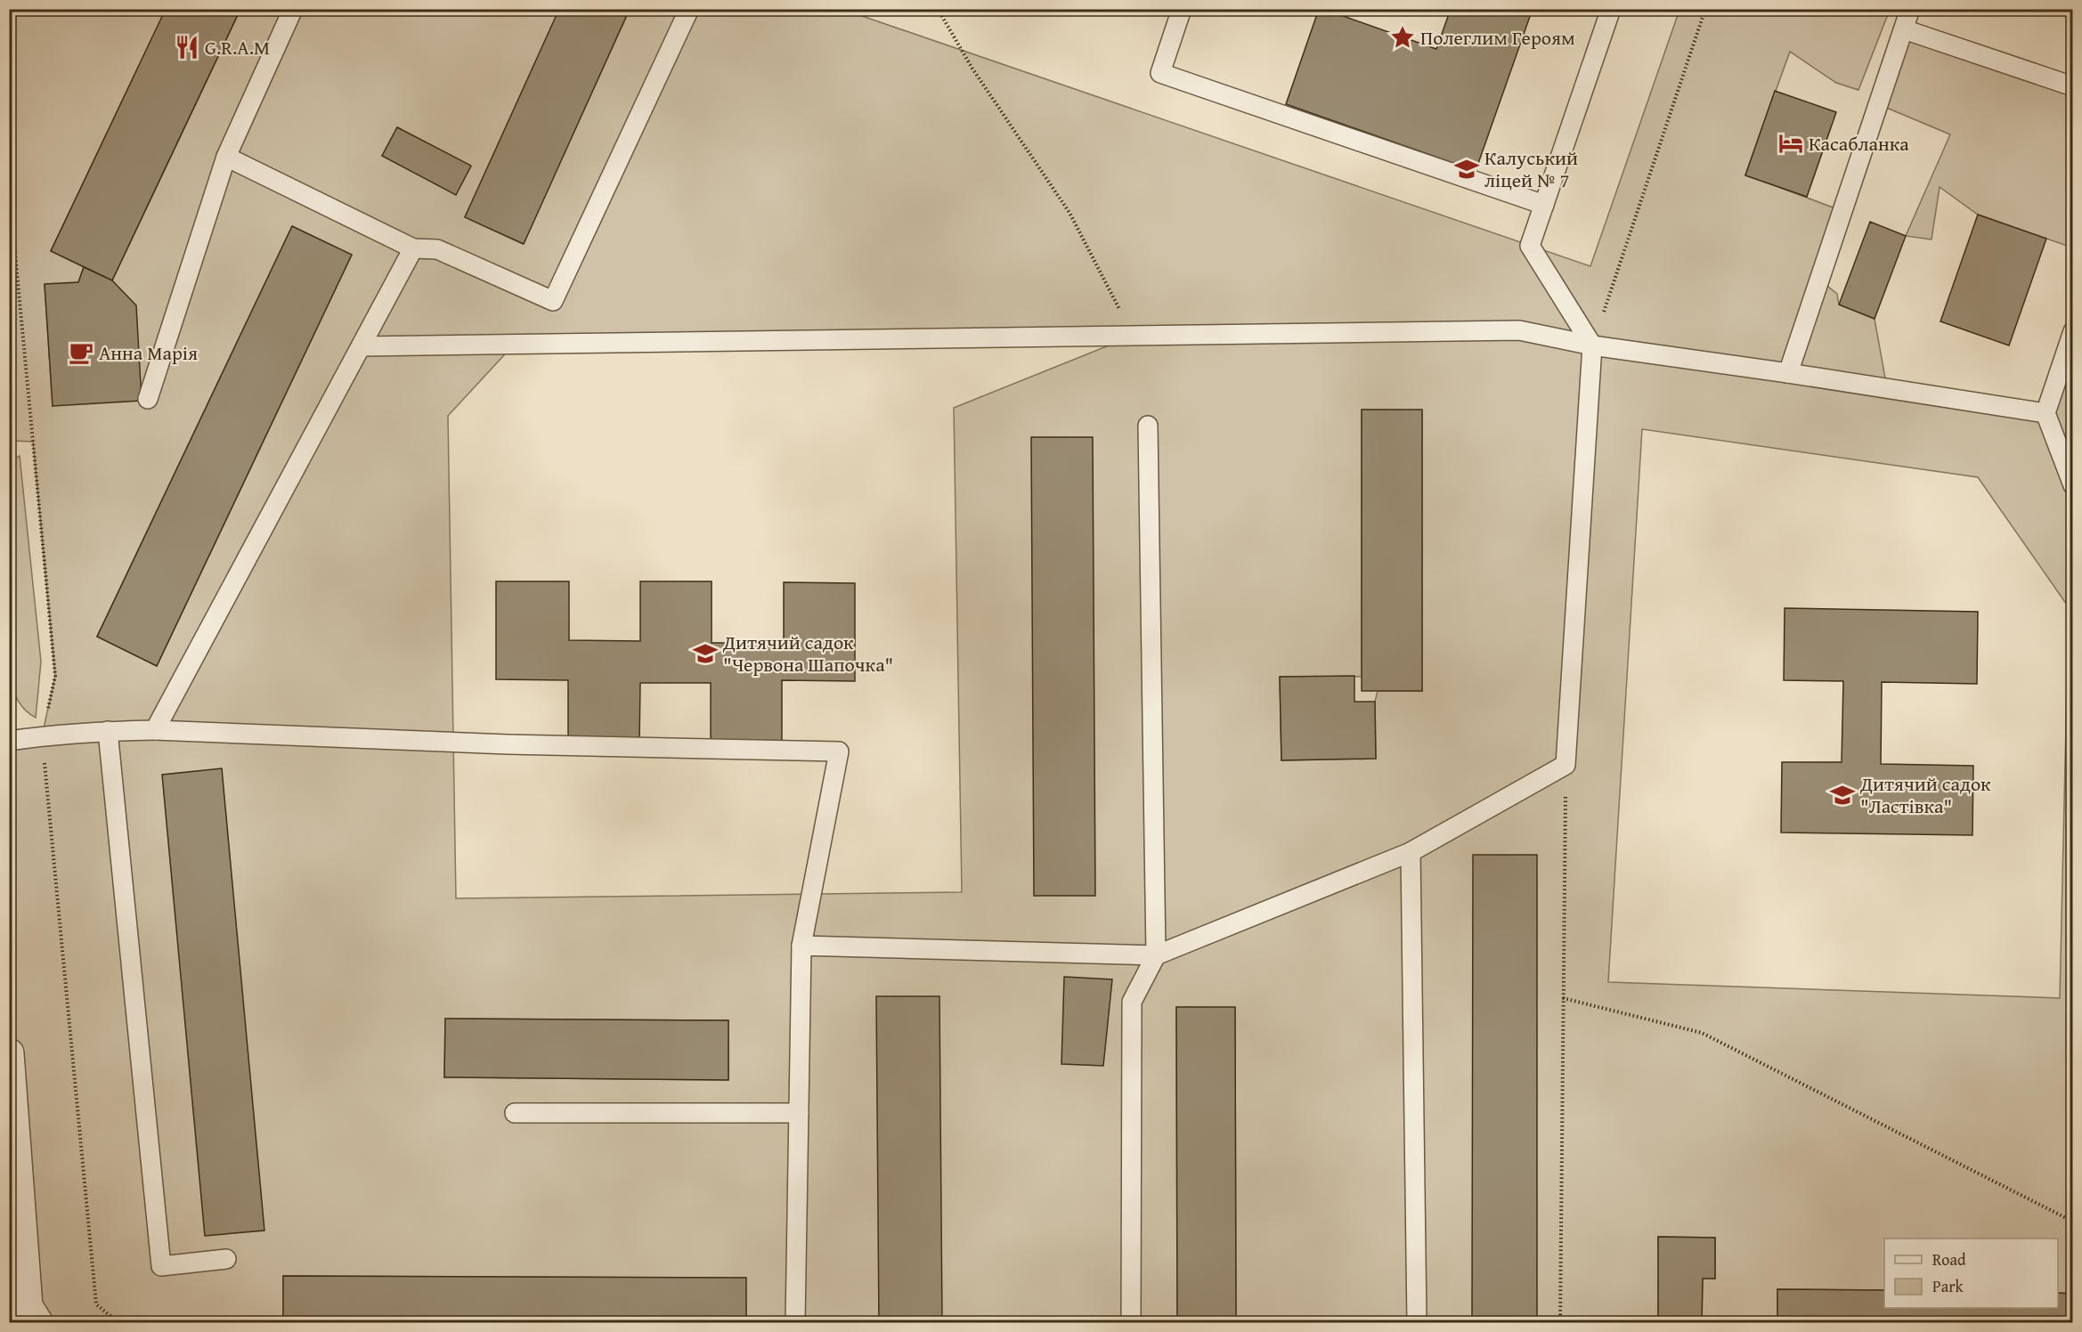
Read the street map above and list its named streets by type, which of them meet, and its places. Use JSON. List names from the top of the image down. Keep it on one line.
{"places":{"place":["Полеглим Героям"],"restaurant":["G.R.A.M"],"hotel":["Касабланка"],"school or university":["Калуський ліцей № 7","Дитячий садок \"Червона Шапочка\"","Дитячий садок \"Ластівка\""],"cafe":["Анна Марія"]},"legend":["Road","Park"]}
